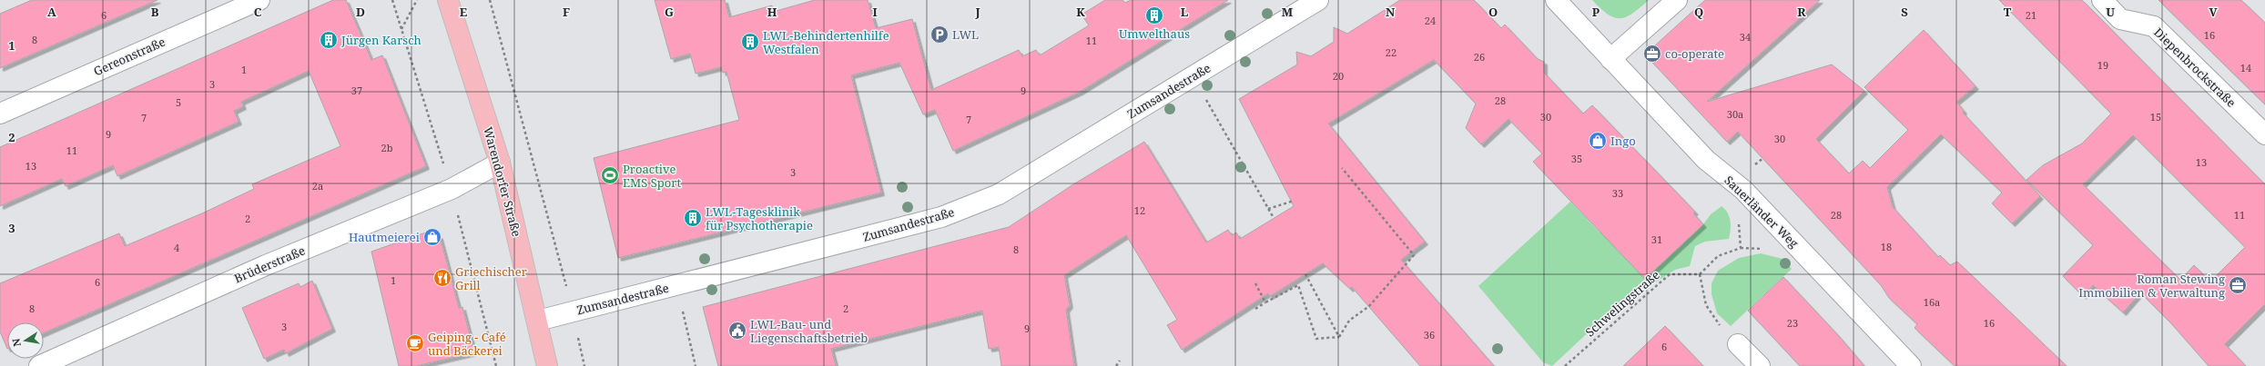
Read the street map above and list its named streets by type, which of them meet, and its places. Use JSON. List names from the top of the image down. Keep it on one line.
{"streets":{"main road":["Warendorfer Straße"],"street":["Gereonstraße","Diepenbrockstraße","Zumsandestraße","Sauerländer Weg","Brüderstraße"],"path":["Schwelingstraße"]},"crossings":[["Zumsandestraße","Warendorfer Straße"],["Warendorfer Straße","Brüderstraße"]],"places":{"building":["Umwelthaus","Jürgen Karsch","LWL-Behindertenhilfe Westfalen","LWL-Tagesklinik für Psychotherapie"],"parking":["LWL"],"office":["co-operate","Roman Stewing Immobilien & Verwaltung"],"shop":["Ingo","Hautmeierei"],"sports":["Proactive EMS Sport"],"restaurant":["Griechischer Grill"],"public building":["LWL-Bau- und Liegenschaftsbetrieb"],"cafe":["Geiping - Café und Bäckerei"]},"house_numbers":["6","21","24","16","34","8","11","22","26","19","14","1","20","3","37","9","28","5","30a","30","15","7","7","9","30","2b","11","35","13","13","3","2a","33","12","28","11","2","31","18","4","8","1","6","16a","8","2","23","16","3","9","36","6"],"north":"left","grid":{"columns":["A","B","C","D","E","F","G","H","I","J","K","L","M","N","O","P","Q","R","S","T","U","V"],"rows":["1","2","3"]}}
